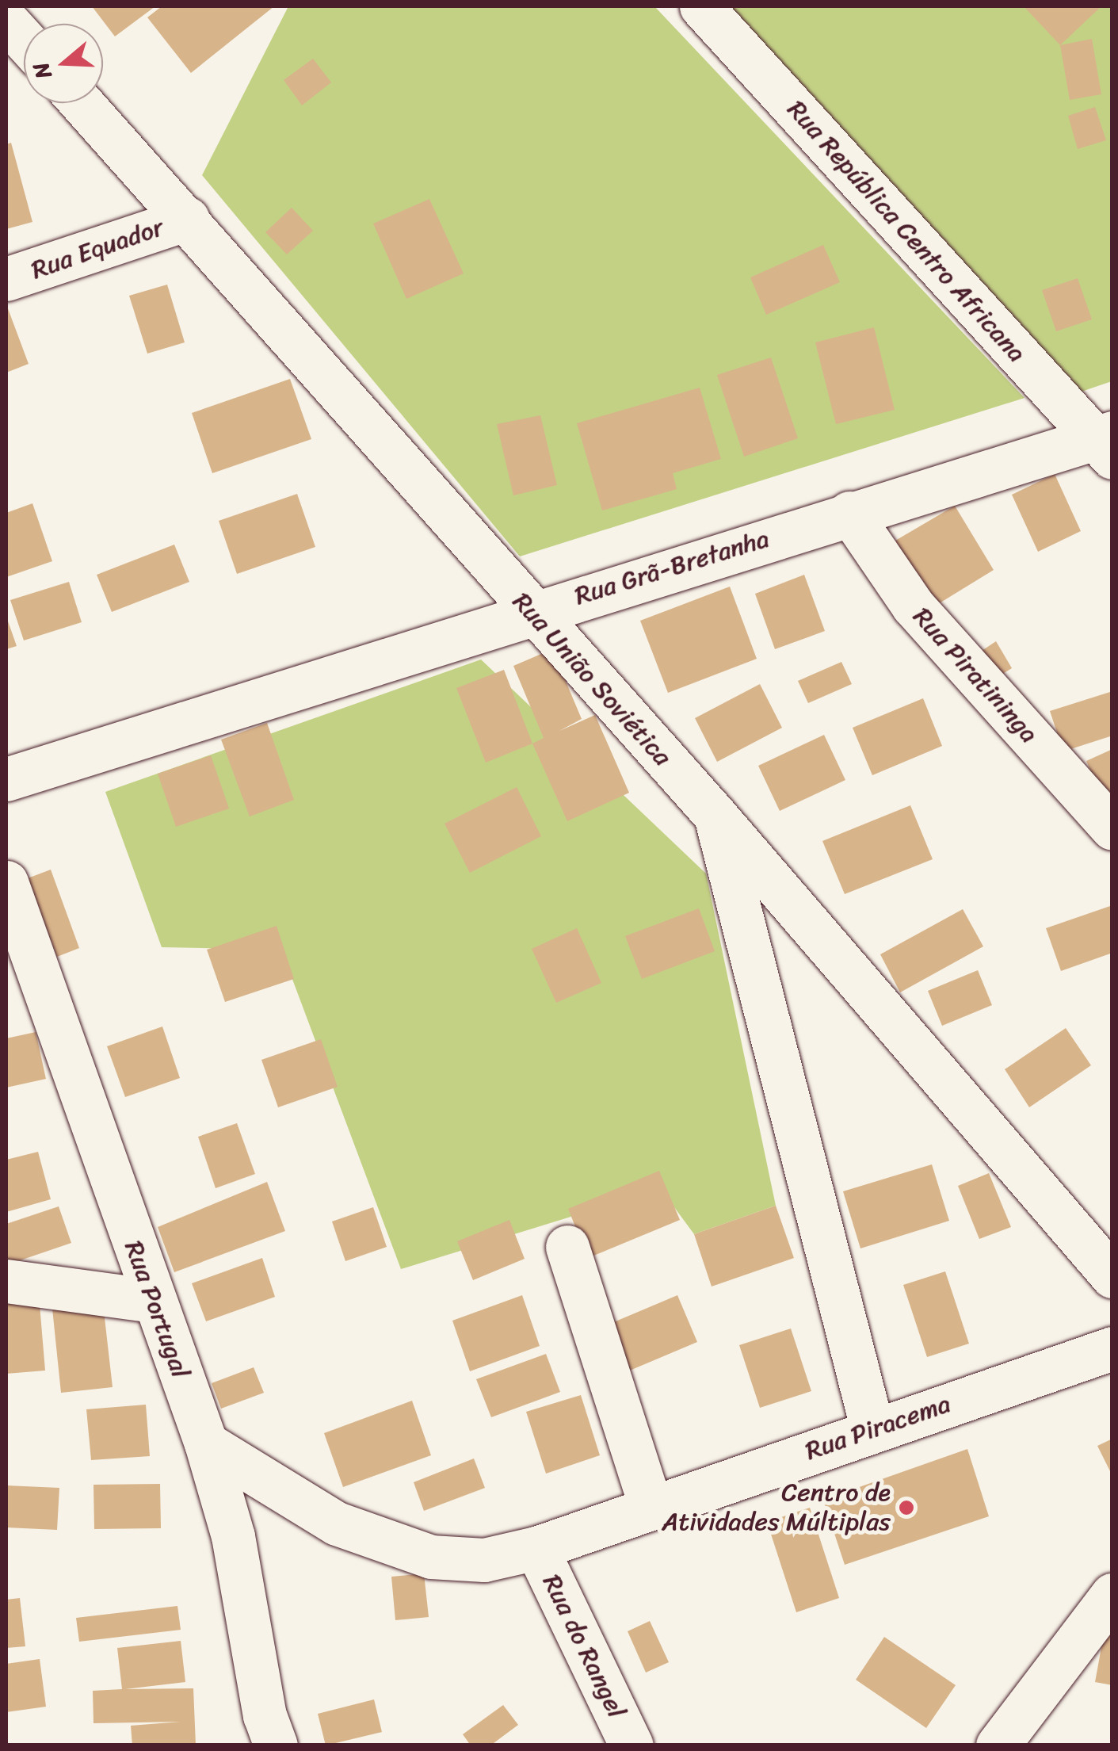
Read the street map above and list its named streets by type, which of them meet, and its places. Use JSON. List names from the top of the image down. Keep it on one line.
{"streets":{"street":["Rua República Centro Africana","Rua Equador","Rua Grã-Bretanha","Rua Piratininga","Rua União Soviética","Rua Portugal","Rua Piracema","Rua do Rangel"]},"crossings":[["Rua República Centro Africana","Rua Grã-Bretanha"],["Rua Equador","Rua União Soviética"],["Rua Grã-Bretanha","Rua Piratininga"],["Rua Grã-Bretanha","Rua União Soviética"],["Rua Portugal","Rua Piracema"],["Rua Piracema","Rua do Rangel"]],"places":["Centro de Atividades Múltiplas"],"north":"left"}
